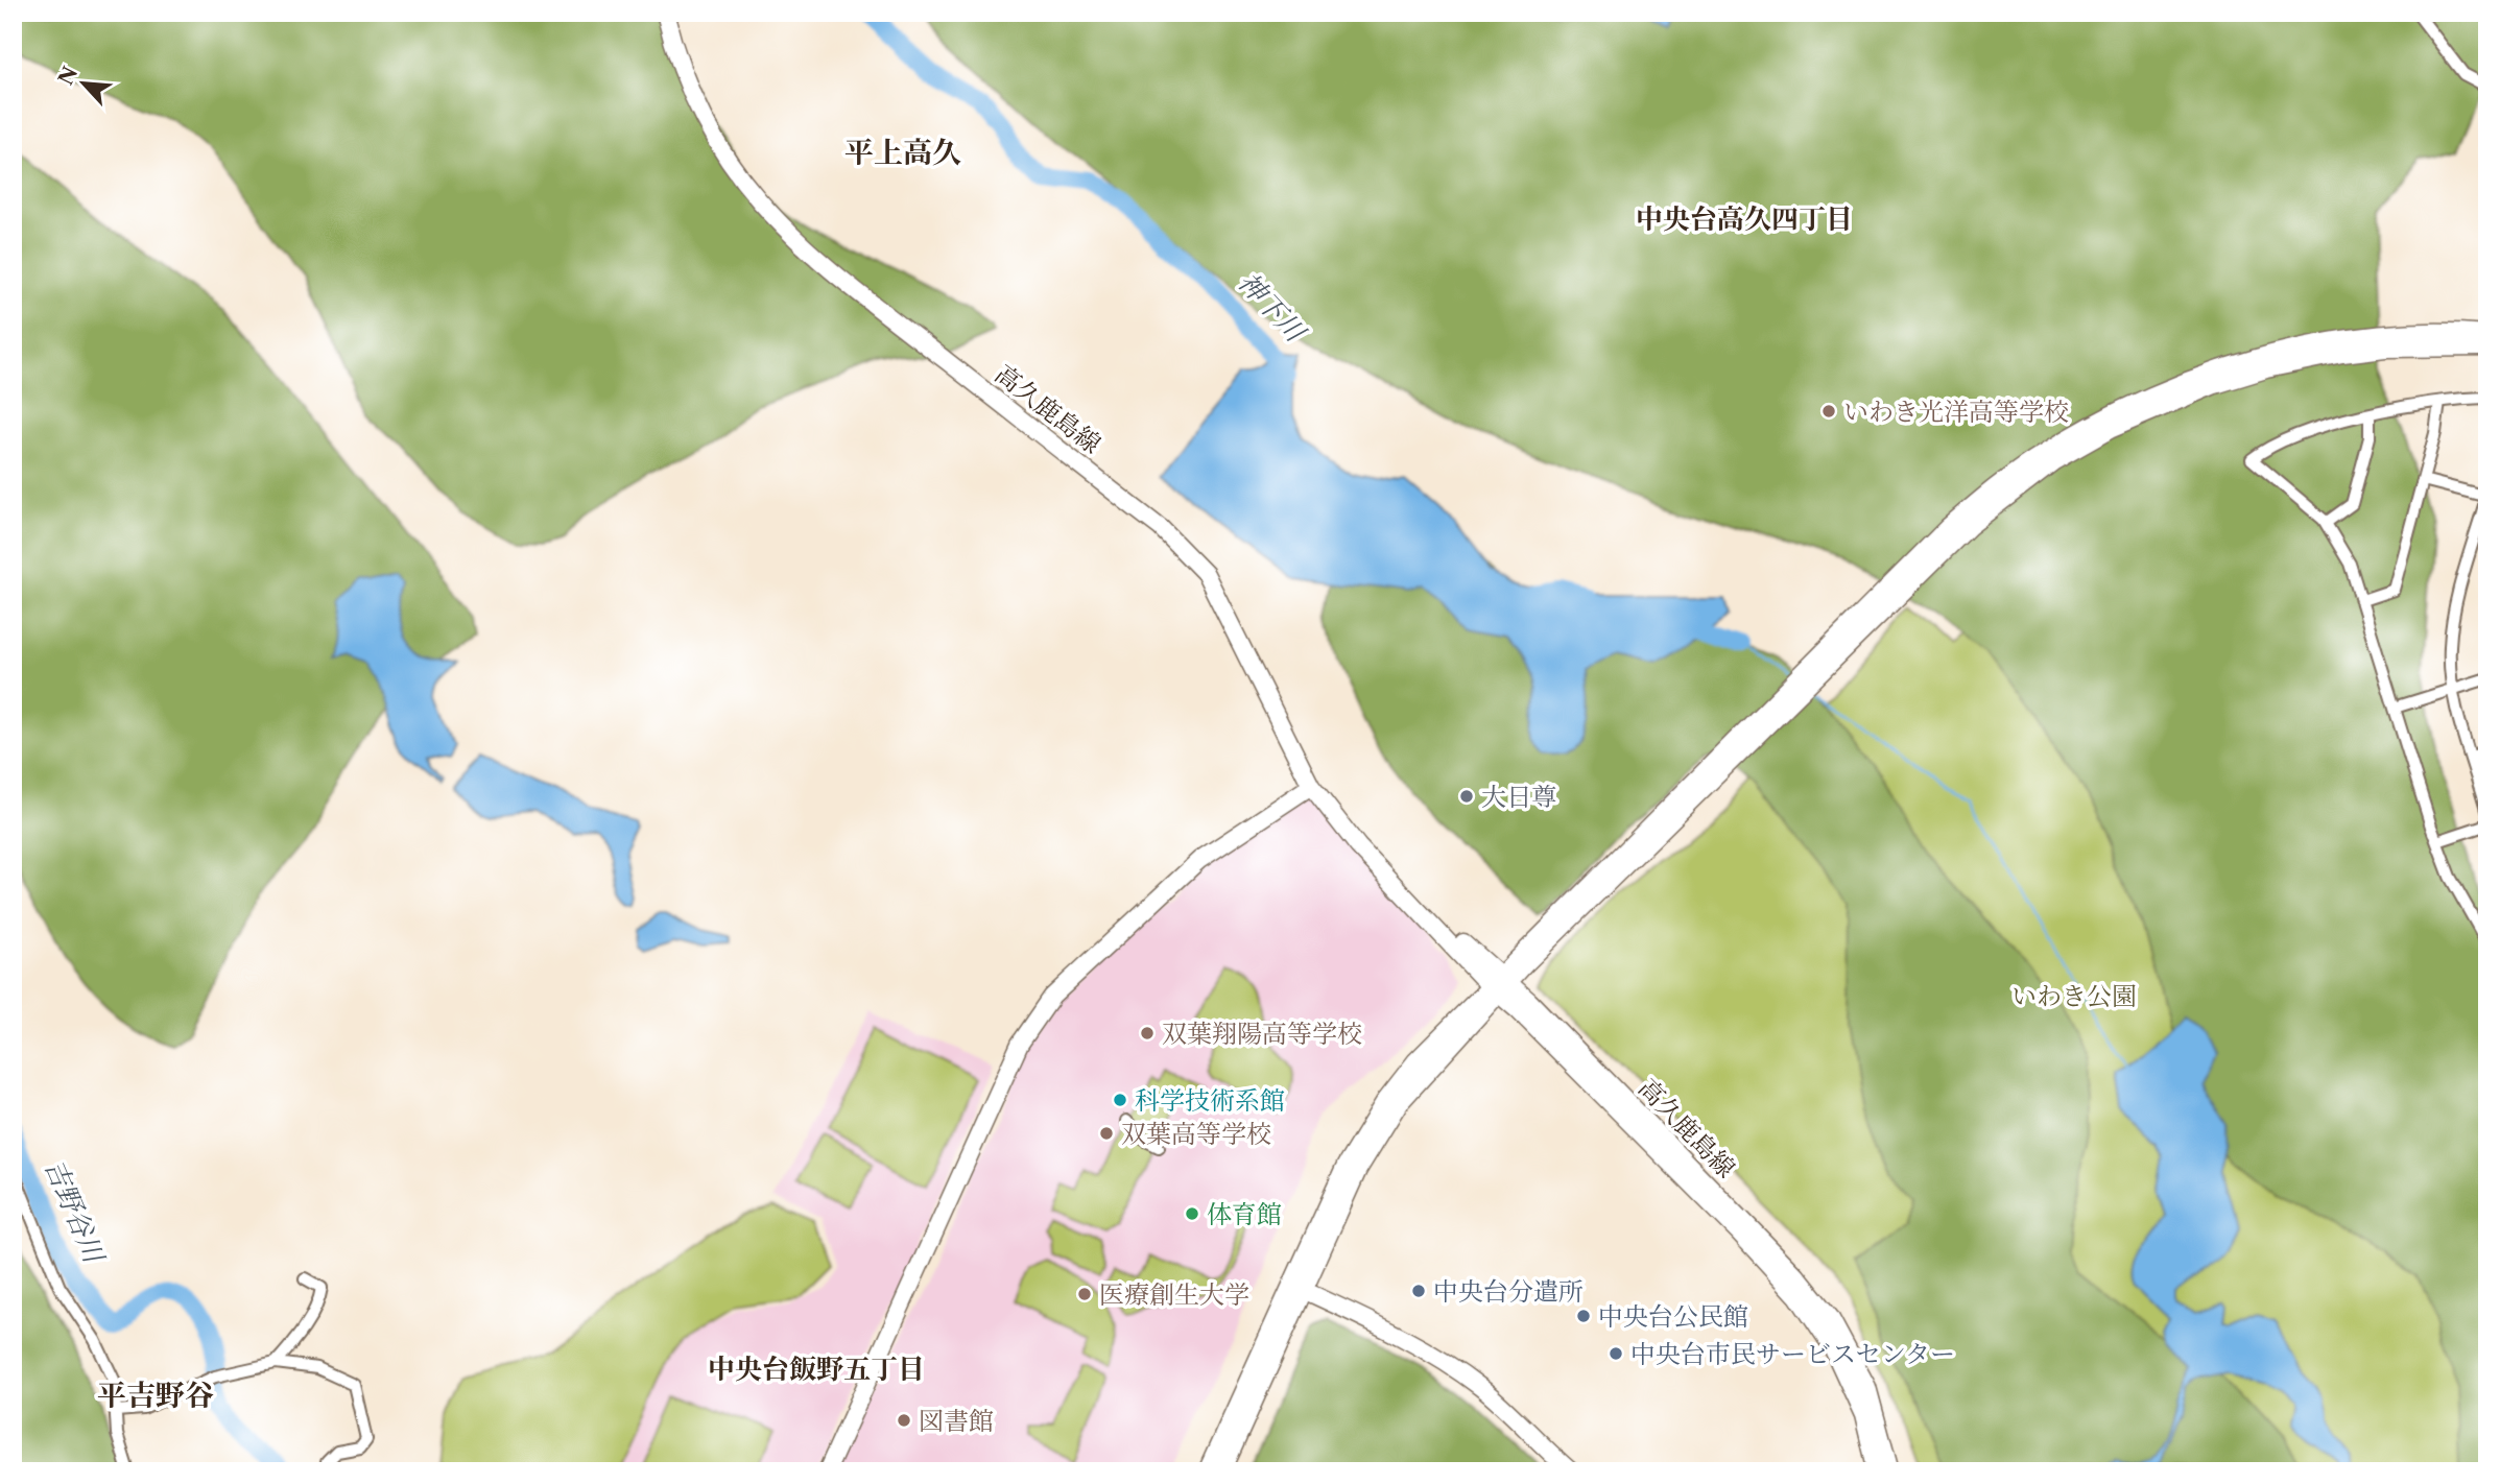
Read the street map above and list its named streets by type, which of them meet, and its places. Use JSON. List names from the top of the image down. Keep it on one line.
{"streets":{"street":["高久鹿島線"]},"districts":["平上高久","中央台高久四丁目","中央台飯野五丁目","平吉野谷"],"water":["神下川","吉野谷川"],"parks":["いわき公園"],"places":["いわき光洋高等学校","大日尊","双葉翔陽高等学校","科学技術系館","双葉高等学校","体育館","中央台分遣所","医療創生大学","中央台公民館","中央台市民サービスセンター","図書館"],"north":"top left"}
